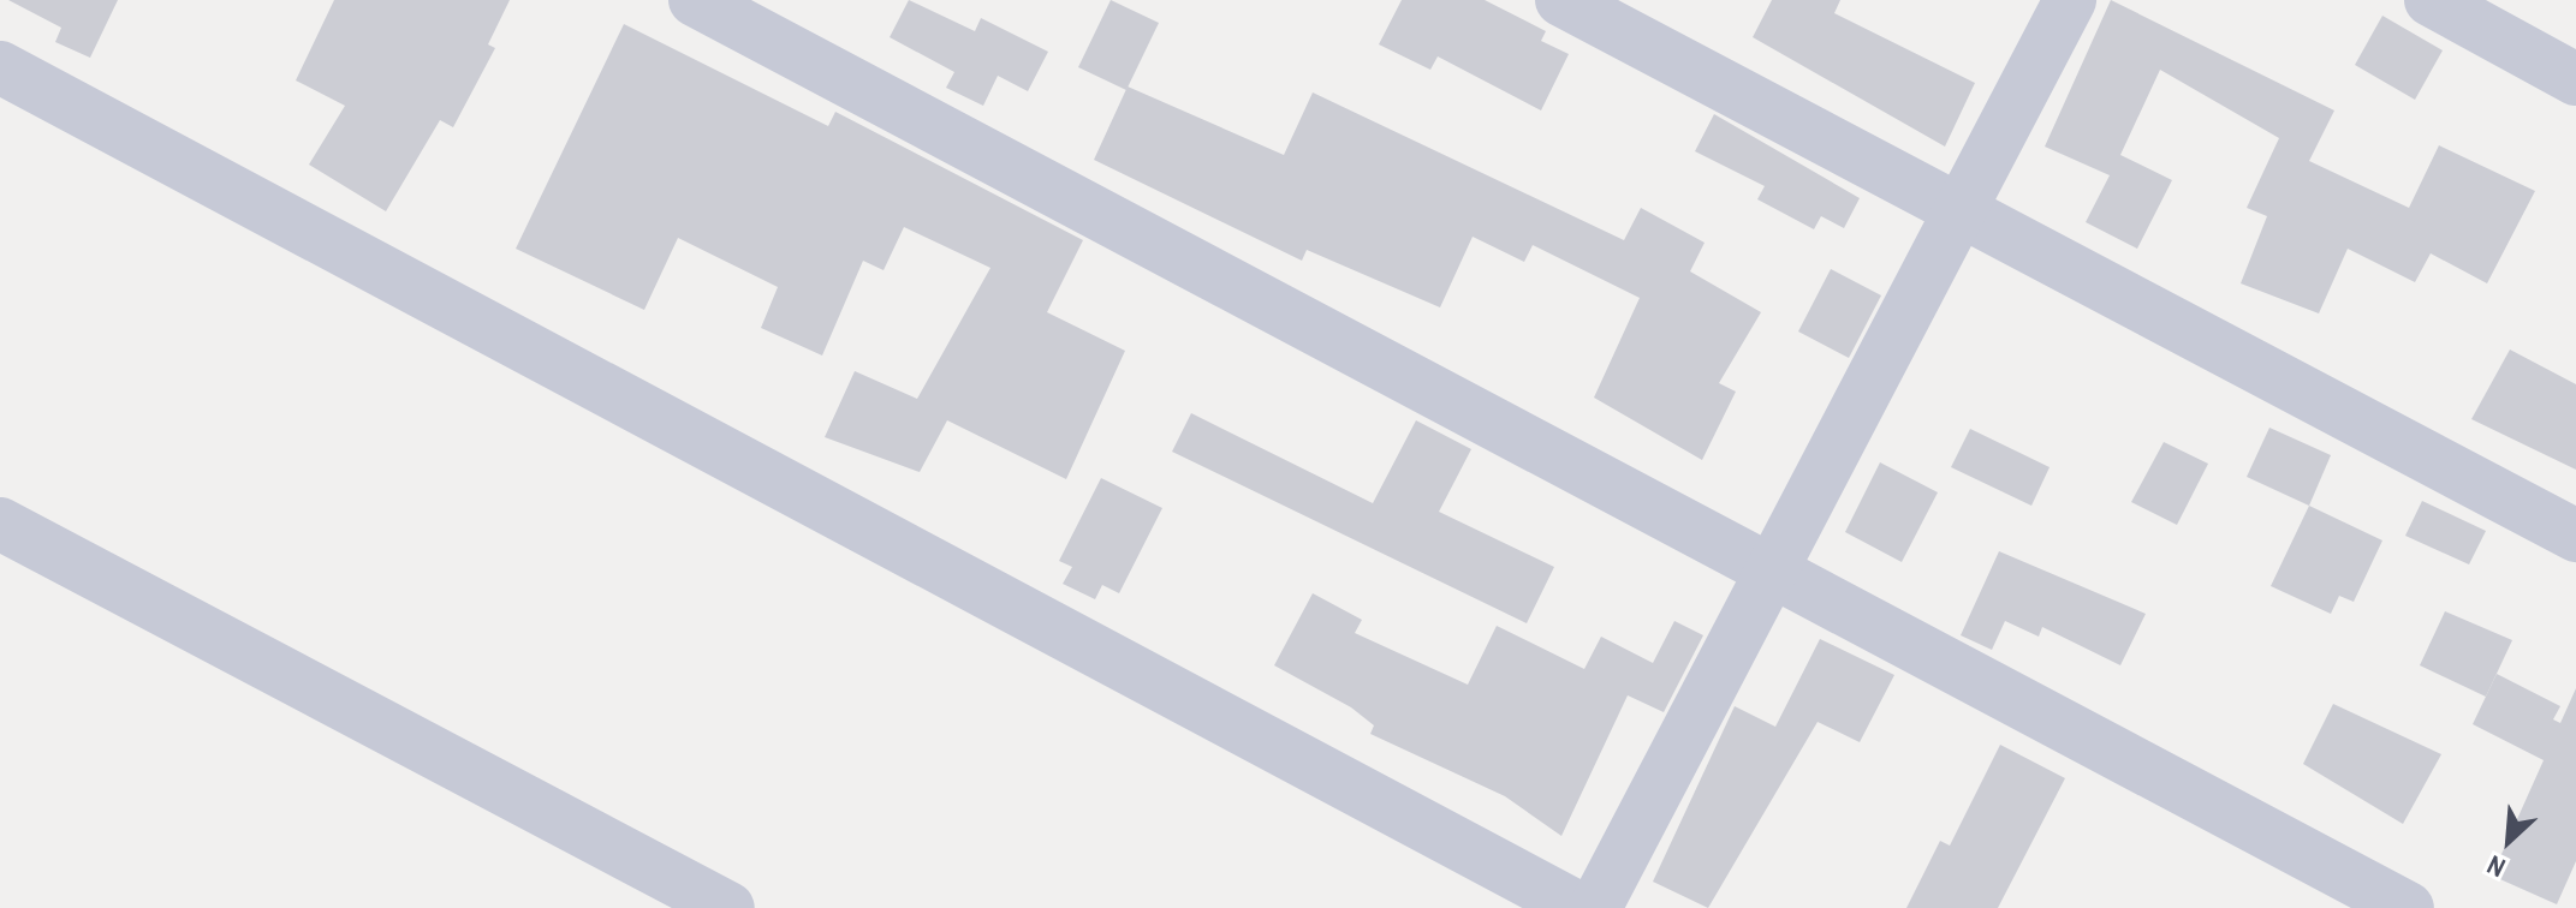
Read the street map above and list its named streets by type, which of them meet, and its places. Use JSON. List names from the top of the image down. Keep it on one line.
{"north":"bottom left"}
